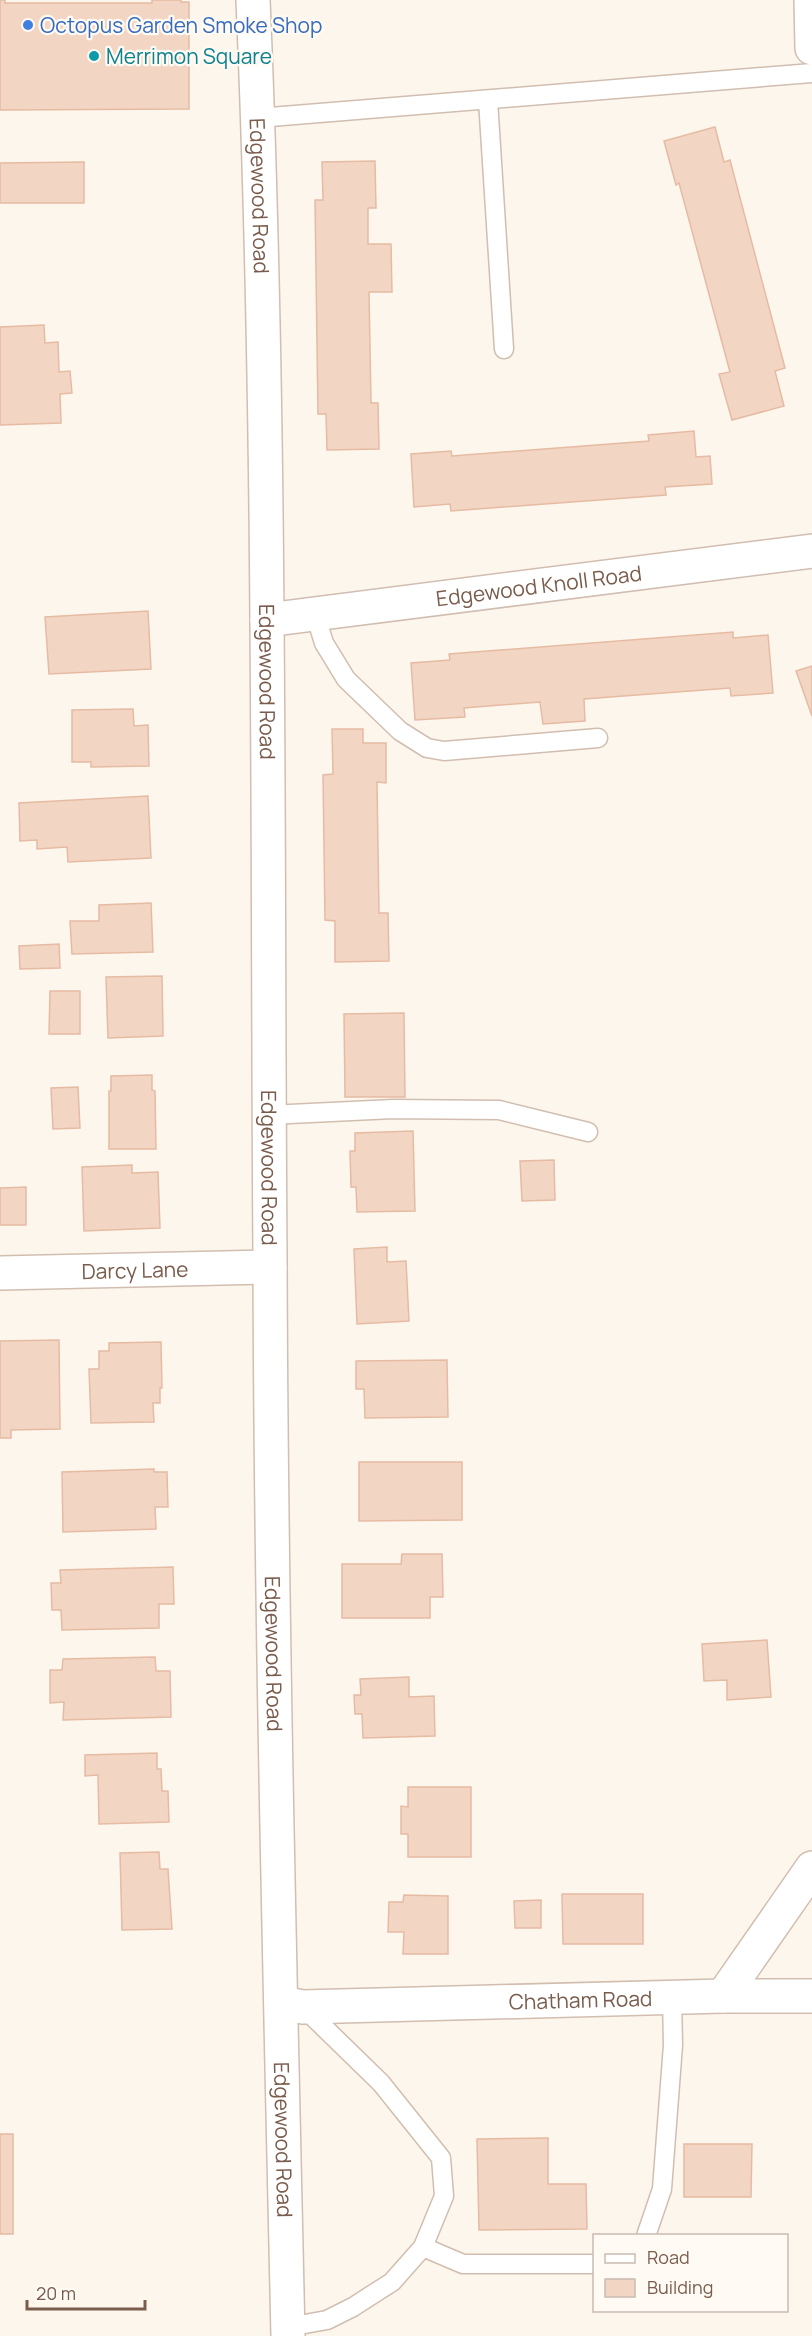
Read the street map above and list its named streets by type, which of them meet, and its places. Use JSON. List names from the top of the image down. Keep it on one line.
{"streets":{"street":["Edgewood Road","Edgewood Knoll Road","Darcy Lane","Chatham Road"]},"crossings":[["Edgewood Road","Edgewood Knoll Road"],["Edgewood Road","Darcy Lane"],["Edgewood Road","Chatham Road"]],"places":["Octopus Garden Smoke Shop","Merrimon Square"],"legend":["Road","Building"],"scale_bar":"20 m"}
